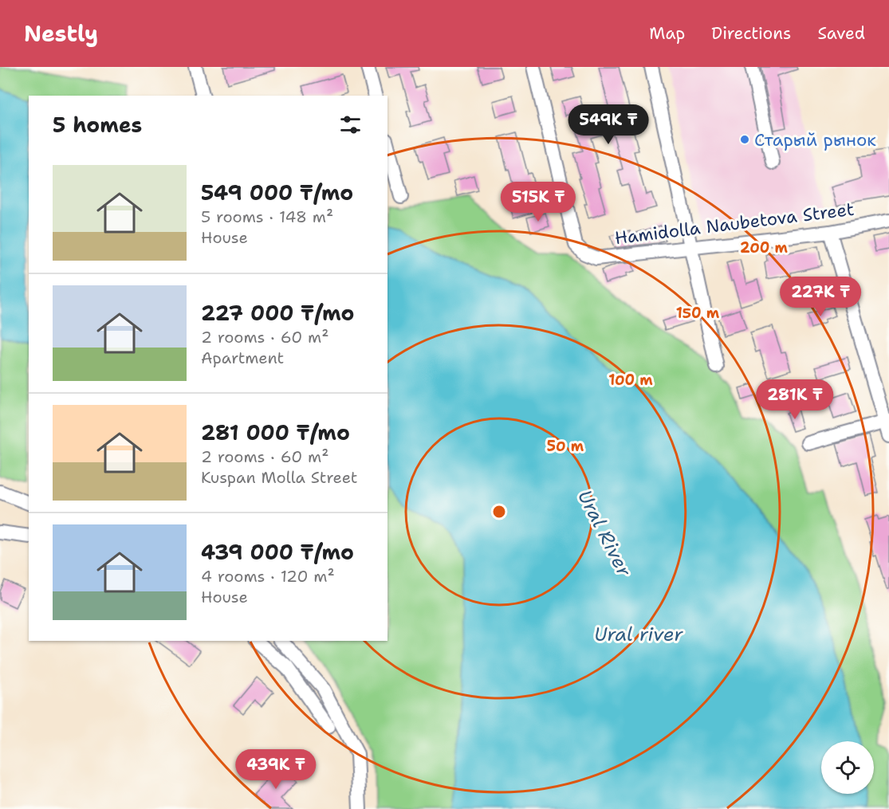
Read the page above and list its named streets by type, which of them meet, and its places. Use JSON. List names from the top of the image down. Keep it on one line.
{"streets":{"street":["Hamidolla Naubetova Street"]},"water":["Ural River","Ural river"],"places":["Старый рынок"],"page":{"header":"Nestly","nav":["Map","Directions","Saved"],"heading":"5 homes","price":["549K ₸","515K ₸","227K ₸","281K ₸","439K ₸"],"list":[{"name":"549 000 ₸/mo","note":"5 rooms · 148 m² · House"},{"name":"227 000 ₸/mo","note":"2 rooms · 60 m² · Apartment"},{"name":"281 000 ₸/mo","note":"2 rooms · 60 m² · Kuspan Molla Street"},{"name":"439 000 ₸/mo","note":"4 rooms · 120 m² · House"}]},"rings":["200 m","150 m","100 m","50 m"]}
